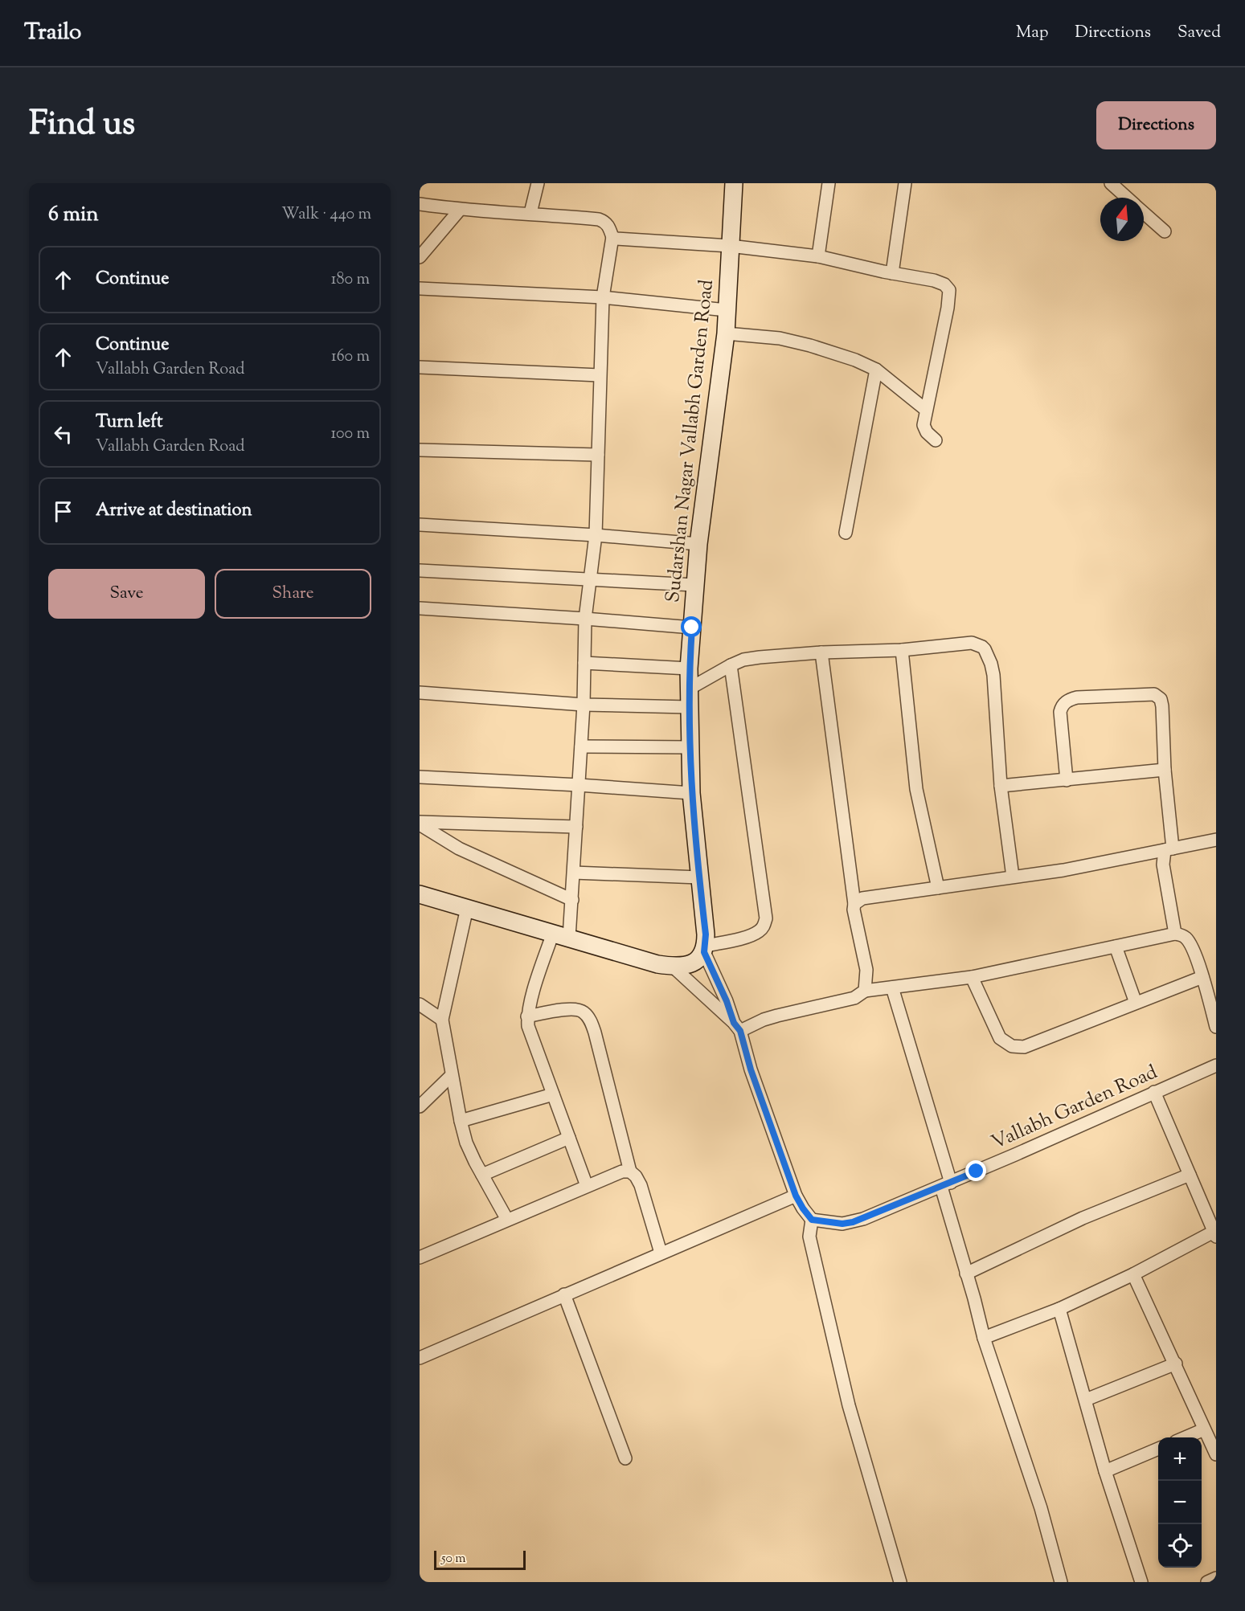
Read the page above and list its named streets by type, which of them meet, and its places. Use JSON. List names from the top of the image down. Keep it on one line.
{"streets":{"street":["Sudarshan Nagar Vallabh Garden Road","Vallabh Garden Road"]},"scale_bar":"50 m","north":"top","page":{"header":"Trailo","nav":["Map","Directions","Saved"],"title":"Find us","buttons":["Directions",["Save","Share"]],"heading":["6 min","Walk · 440 m"],"list":[["Continue","180 m"],["Continue","Vallabh Garden Road","160 m"],["Turn left","Vallabh Garden Road","100 m"],"Arrive at destination"],"map_buttons":["+","−"],"scale":"50 m"}}
